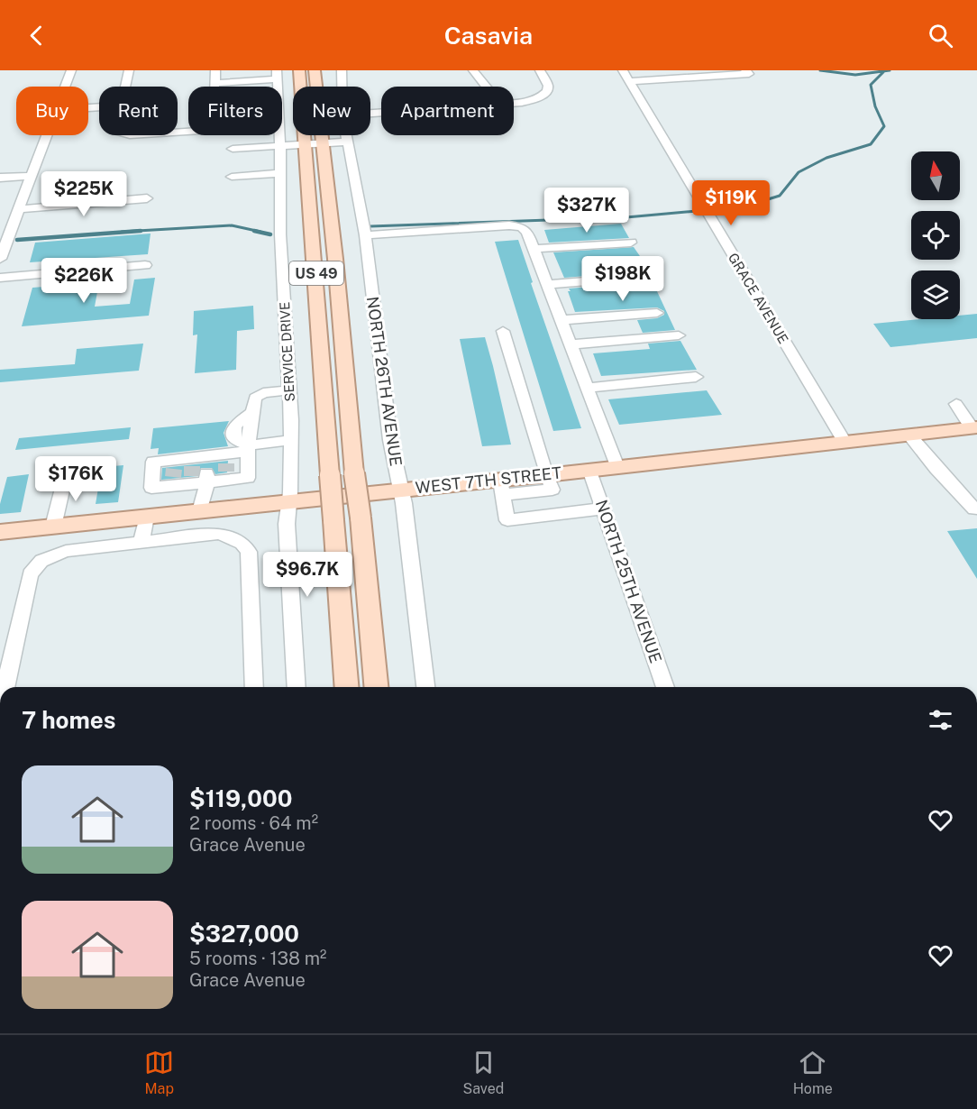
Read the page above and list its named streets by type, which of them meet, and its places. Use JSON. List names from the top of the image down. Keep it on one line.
{"streets":{"main road":["US 49","WEST 7TH STREET"],"street":["GRACE AVENUE","SERVICE DRIVE","NORTH 26TH AVENUE","NORTH 25TH AVENUE"]},"crossings":[["GRACE AVENUE","WEST 7TH STREET"],["SERVICE DRIVE","WEST 7TH STREET"],["NORTH 26TH AVENUE","WEST 7TH STREET"],["WEST 7TH STREET","NORTH 25TH AVENUE"]],"north":"top","page":{"header":"Casavia","chip":["Buy","Rent","Filters","New","Apartment"],"price":["$225K","$119K","$327K","$198K","$226K","$176K","$96.7K"],"heading":"7 homes","list":[{"name":"$119,000","note":"2 rooms · 64 m² · Grace Avenue"},{"name":"$327,000","note":"5 rooms · 138 m² · Grace Avenue"}],"tabs":["Map","Saved","Home"]}}
